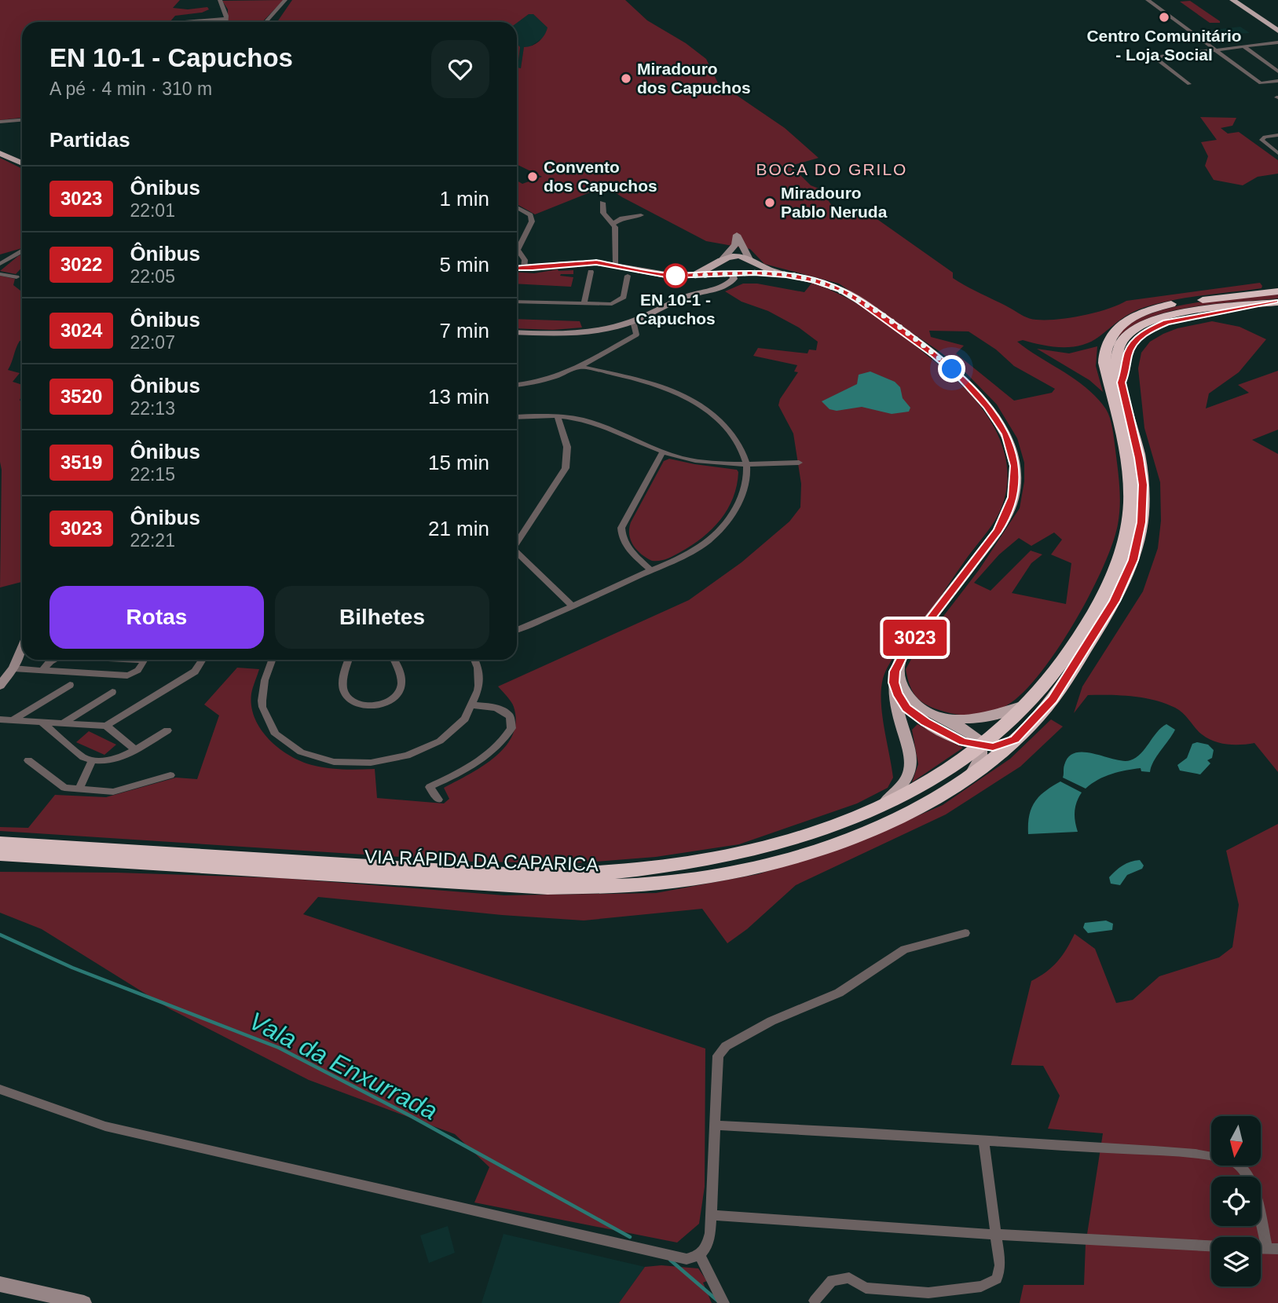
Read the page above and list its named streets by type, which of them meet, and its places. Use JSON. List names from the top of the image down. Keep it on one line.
{"streets":{"highway":["VIA RÁPIDA DA CAPARICA"]},"districts":["BOCA DO GRILO"],"water":["Vala da Enxurrada"],"places":["Centro Comunitário - Loja Social","Miradouro dos Capuchos","Convento dos Capuchos","Miradouro Pablo Neruda","EN 10-1 - Capuchos"],"lines":["bus line 3023"],"north":"bottom","page":{"on_map":"3023","heading":[["EN 10-1 - Capuchos","A pé · 4 min · 310 m"],"Partidas"],"list":[{"mark":"3023","name":"Ônibus","note":"22:01","value":"1 min"},{"mark":"3022","name":"Ônibus","note":"22:05","value":"5 min"},{"mark":"3024","name":"Ônibus","note":"22:07","value":"7 min"},{"mark":"3520","name":"Ônibus","note":"22:13","value":"13 min"},{"mark":"3519","name":"Ônibus","note":"22:15","value":"15 min"},{"mark":"3023","name":"Ônibus","note":"22:21","value":"21 min"}],"buttons":["Rotas","Bilhetes"]}}
